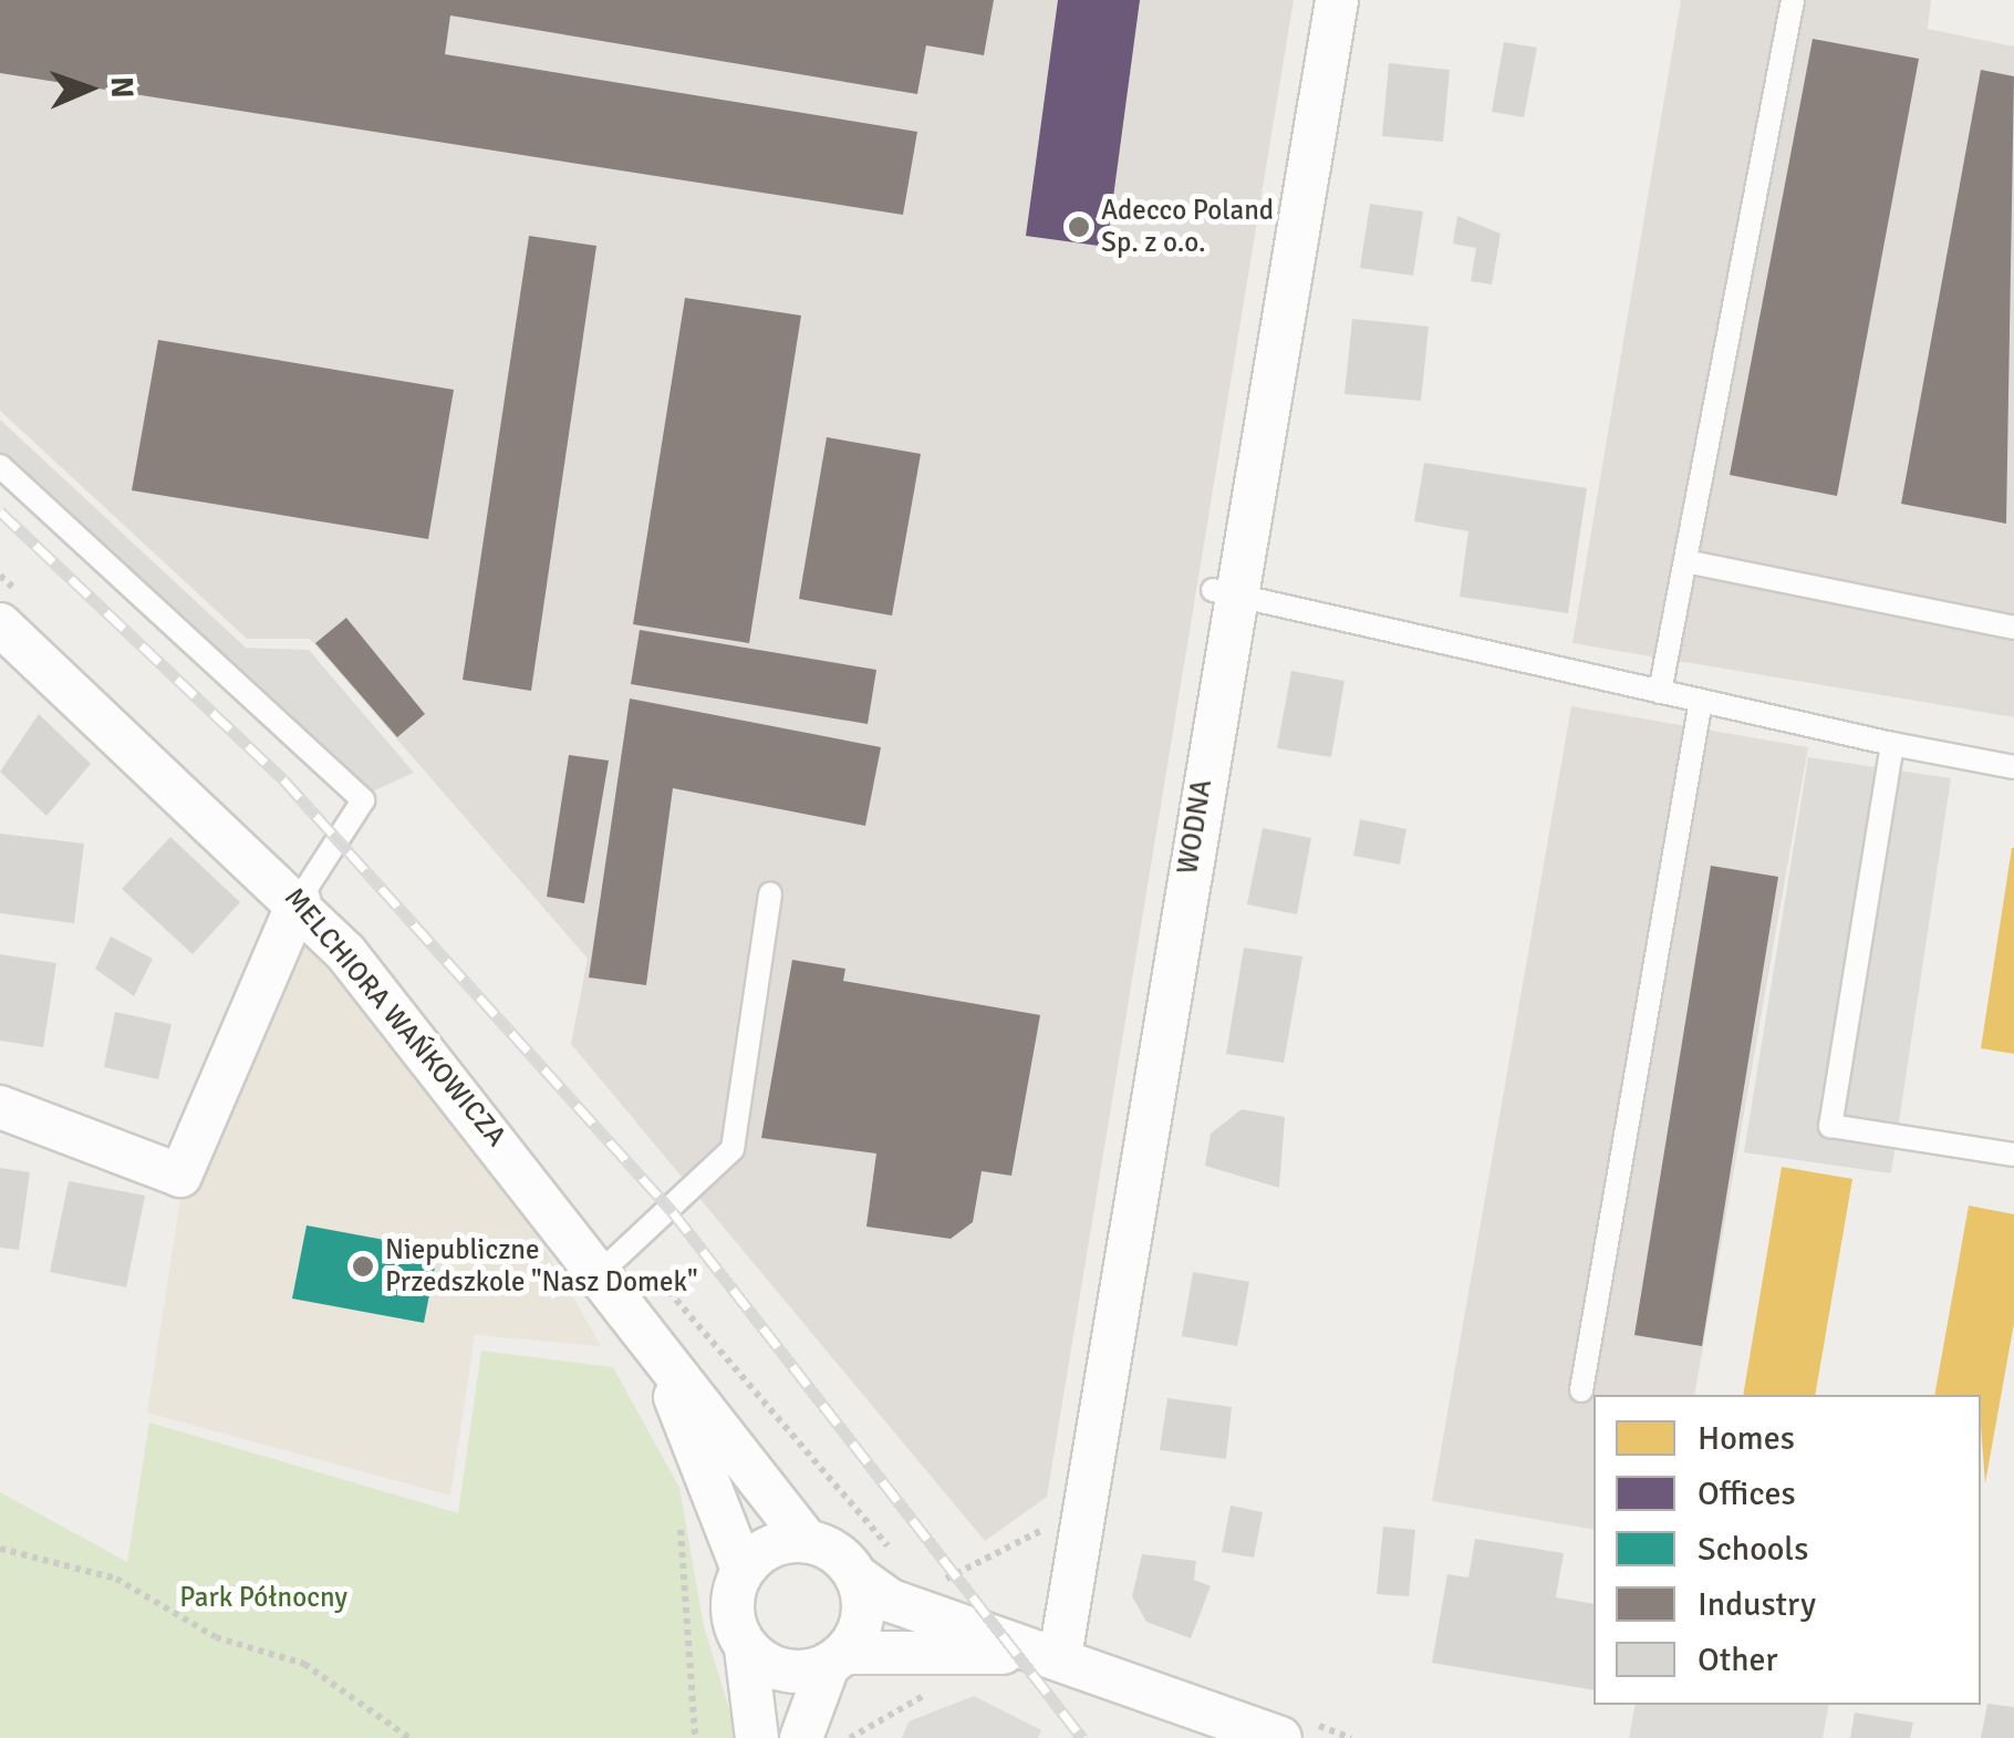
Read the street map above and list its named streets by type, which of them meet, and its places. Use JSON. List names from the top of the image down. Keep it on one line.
{"streets":{"street":["WODNA","MELCHIORA WAŃKOWICZA"]},"parks":["Park Północny"],"places":["Adecco Poland Sp. z o.o.","Niepubliczne Przedszkole \"Nasz Domek\""],"legend":["Homes","Offices","Schools","Industry","Other"],"north":"right"}
